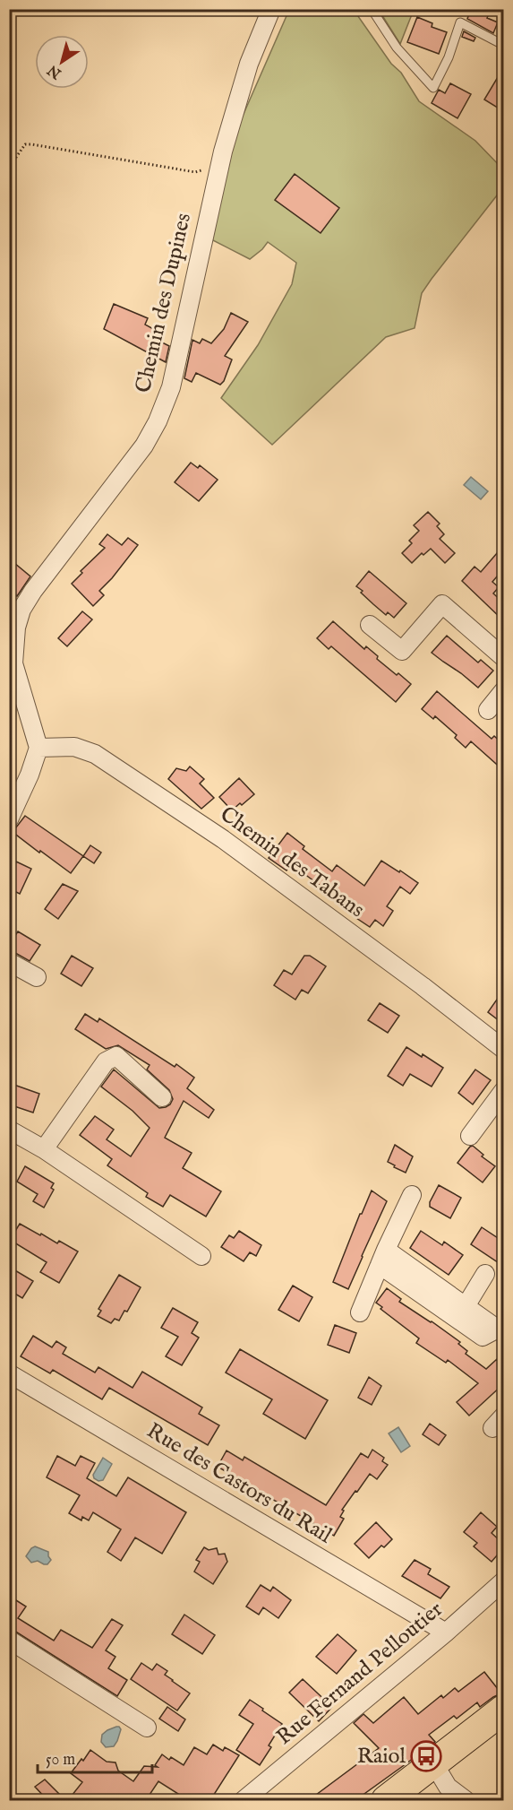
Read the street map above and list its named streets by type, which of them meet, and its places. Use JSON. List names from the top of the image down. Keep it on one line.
{"streets":{"street":["Chemin des Dupines","Chemin des Tabans","Rue des Castors du Rail","Rue Fernand Pelloutier"]},"crossings":[["Chemin des Dupines","Chemin des Tabans"],["Rue des Castors du Rail","Rue Fernand Pelloutier"]],"places":{"bus stop":["Raiol"]},"scale_bar":"50 m","north":"bottom left"}
